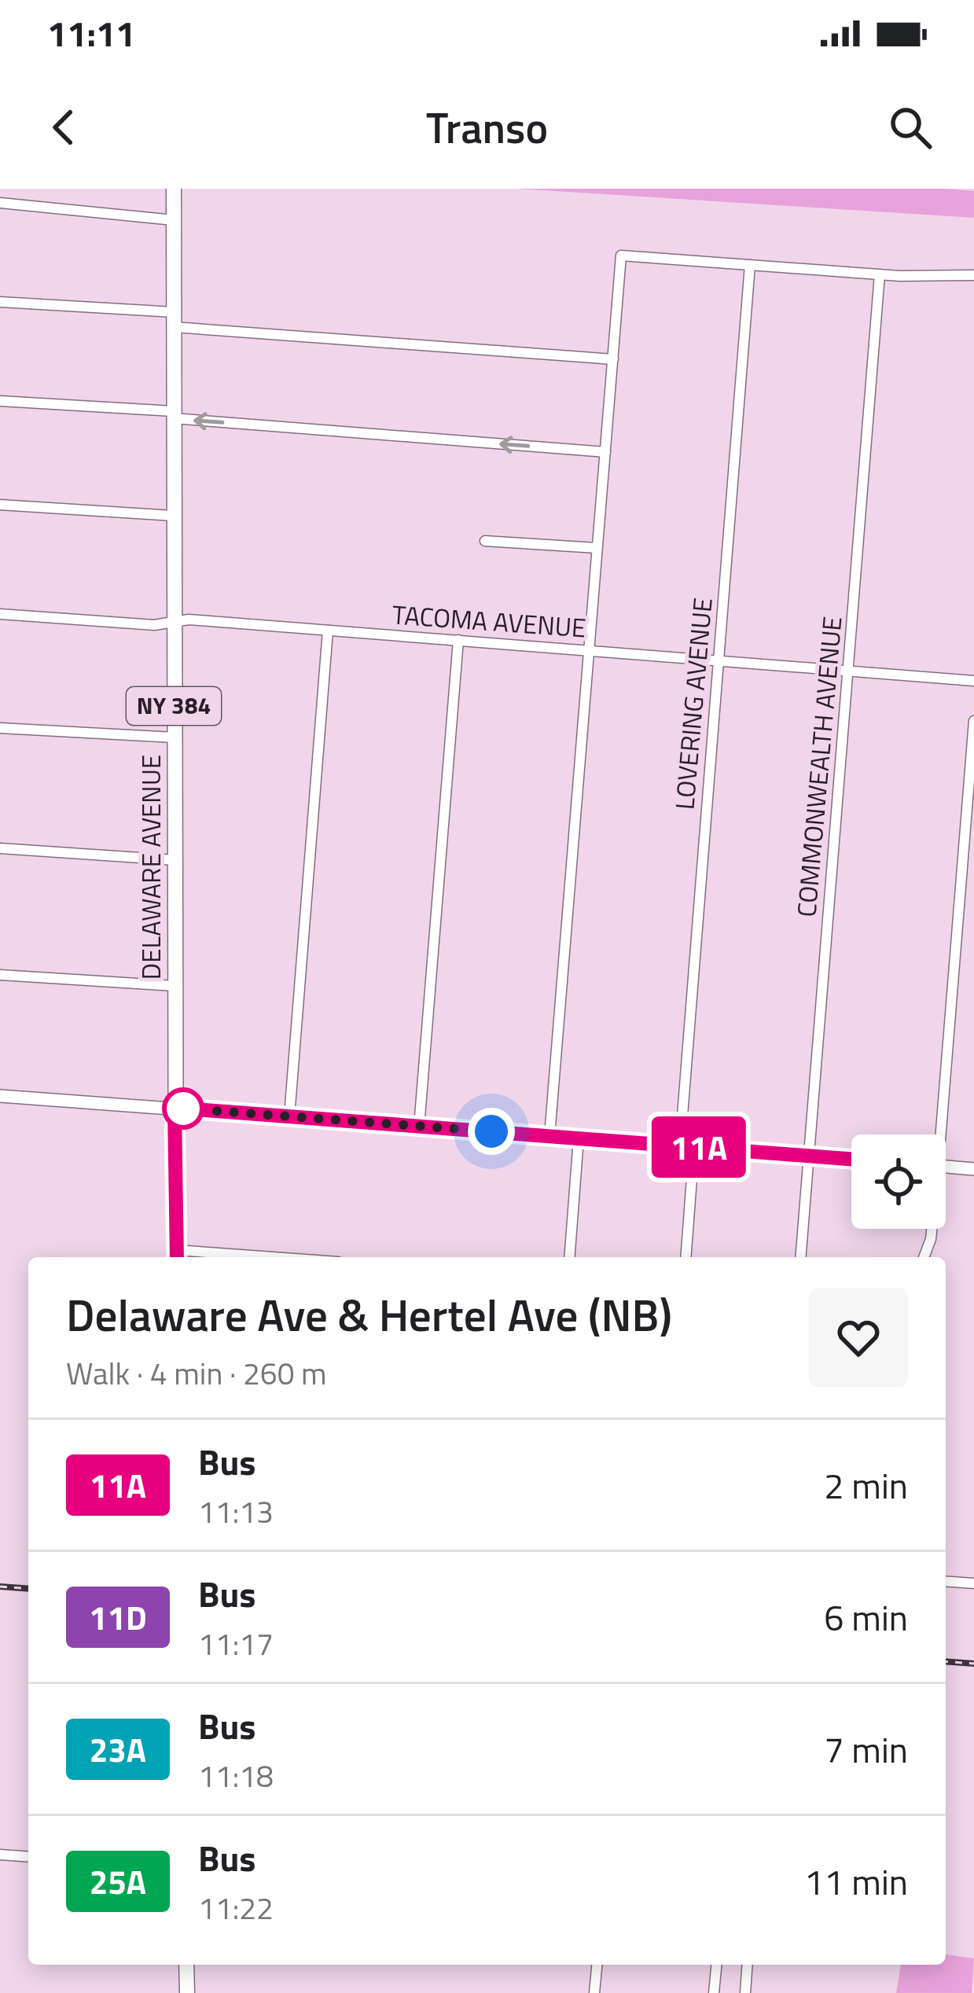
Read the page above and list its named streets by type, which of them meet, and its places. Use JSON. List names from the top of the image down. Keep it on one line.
{"streets":{"main road":["NY 384","DELAWARE AVENUE"],"street":["TACOMA AVENUE","LOVERING AVENUE","COMMONWEALTH AVENUE"]},"crossings":[["TACOMA AVENUE","LOVERING AVENUE"],["TACOMA AVENUE","COMMONWEALTH AVENUE"],["TACOMA AVENUE","DELAWARE AVENUE"]],"lines":["bus line 11A"],"page":{"status":"11:11","header":"Transo","on_map":"11A","heading":["Delaware Ave & Hertel Ave (NB)","Walk · 4 min · 260 m"],"list":[{"mark":"11A","name":"Bus","note":"11:13","value":"2 min"},{"mark":"11D","name":"Bus","note":"11:17","value":"6 min"},{"mark":"23A","name":"Bus","note":"11:18","value":"7 min"},{"mark":"25A","name":"Bus","note":"11:22","value":"11 min"}]}}
